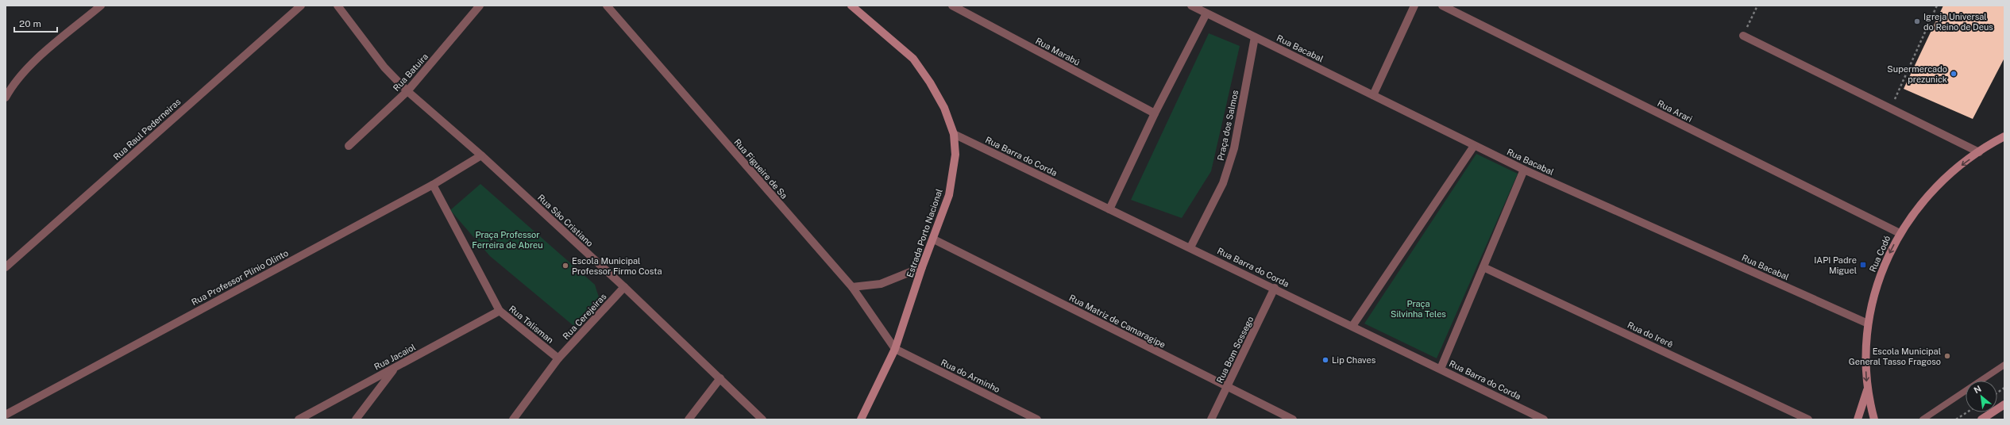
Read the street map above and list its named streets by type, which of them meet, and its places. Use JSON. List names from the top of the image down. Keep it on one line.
{"streets":{"street":["Rua Bacabal","Rua Marabú","Rua Batuira","Rua Arari","Praça dos Salmos","Rua Raul Pederneiras","Rua Barra do Corda","Rua Figueire de Sa","Rua São Cristiano","Estrada Porto Nacional","Rua Codó","Rua Professor Plínio Olinto","Rua Cerejeiras","Rua Matriz de Camaragipe","Rua Talisman","Rua do Irerê","Rua Bom Sossego","Rua Jacaiol","Rua do Arminho"]},"crossings":[["Rua Bacabal","Praça dos Salmos"],["Rua Bacabal","Rua Codó"],["Rua Batuira","Rua São Cristiano"],["Rua Arari","Rua Codó"],["Praça dos Salmos","Rua Barra do Corda"],["Rua Barra do Corda","Estrada Porto Nacional"],["Rua Barra do Corda","Rua Bom Sossego"],["Rua Figueire de Sa","Estrada Porto Nacional"],["Rua Figueire de Sa","Rua do Arminho"],["Rua São Cristiano","Rua Professor Plínio Olinto"],["Rua São Cristiano","Rua Cerejeiras"],["Estrada Porto Nacional","Rua Matriz de Camaragipe"],["Estrada Porto Nacional","Rua do Arminho"],["Rua Professor Plínio Olinto","Rua Talisman"],["Rua Cerejeiras","Rua Talisman"],["Rua Matriz de Camaragipe","Rua Bom Sossego"],["Rua Talisman","Rua Jacaiol"]],"one_way":["Rua Codó"],"parks":["Praça Professor Ferreira de Abreu","Praça Silvinha Teles"],"places":{"other":["Igreja Universal do Reino de Deus","Supermercado prezunick","Escola Municipal Professor Firmo Costa","Escola Municipal General Tasso Fragoso","Lip Chaves"],"transit":["IAPI Padre Miguel"]},"scale_bar":"20 m","north":"top left"}
